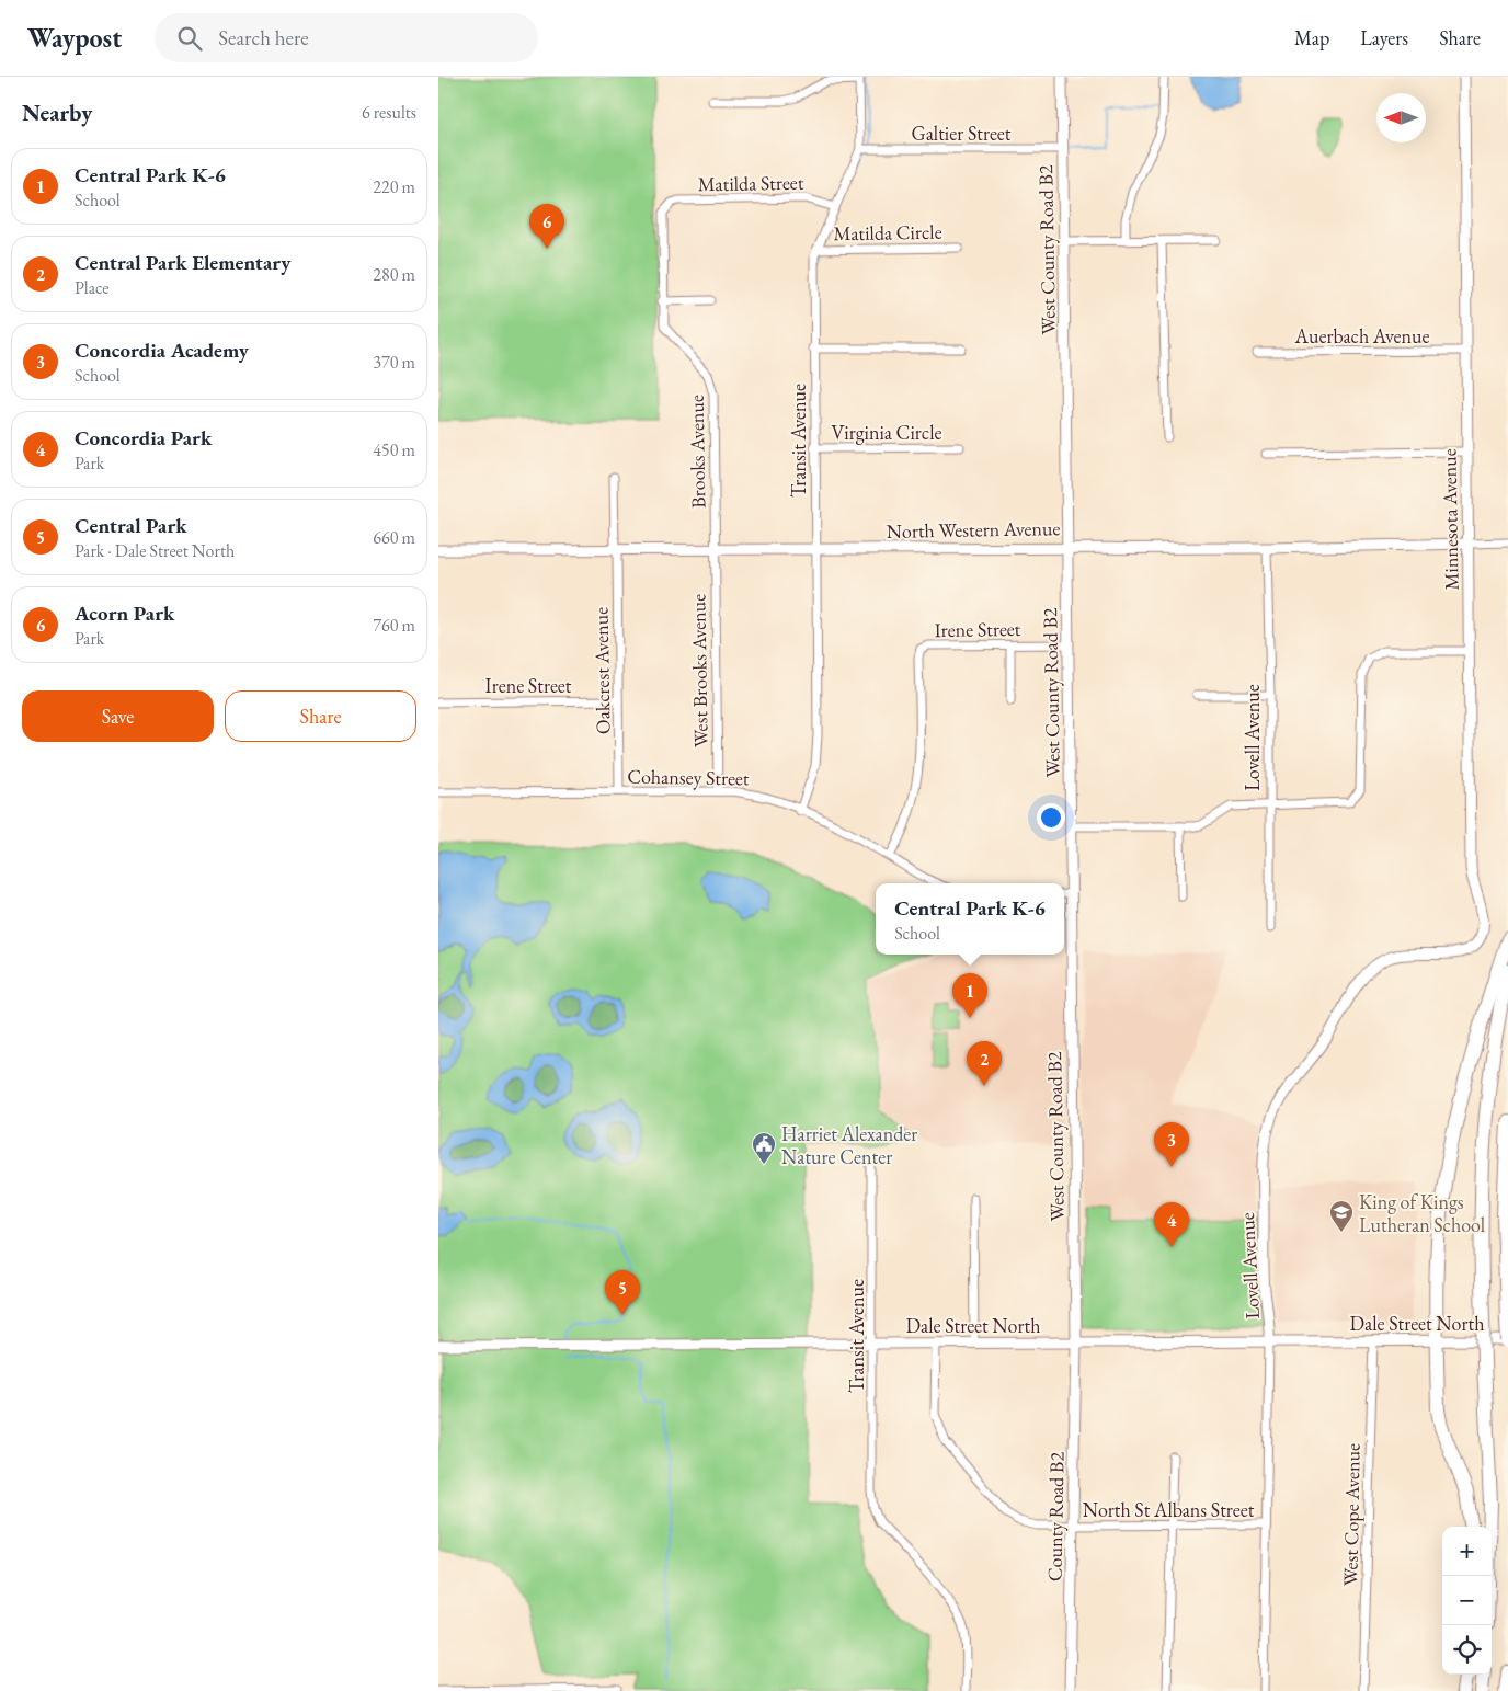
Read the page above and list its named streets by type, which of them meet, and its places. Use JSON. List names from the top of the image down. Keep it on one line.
{"streets":{"street":["Galtier Street","Matilda Street","Matilda Circle","West County Road B2","Auerbach Avenue","Virginia Circle","Transit Avenue","Brooks Avenue","Minnesota Avenue","North Western Avenue","Irene Street","Oakcrest Avenue","West Brooks Avenue","Lovell Avenue","Cohansey Street","Dale Street North","North St Albans Street","West Cope Avenue","County Road B2"]},"crossings":[["Galtier Street","West County Road B2"],["Galtier Street","Transit Avenue"],["Matilda Street","Transit Avenue"],["Matilda Street","Brooks Avenue"],["Matilda Circle","Transit Avenue"],["West County Road B2","North Western Avenue"],["West County Road B2","Irene Street"],["West County Road B2","Dale Street North"],["West County Road B2","County Road B2"],["Auerbach Avenue","Minnesota Avenue"],["Virginia Circle","Transit Avenue"],["Transit Avenue","North Western Avenue"],["Transit Avenue","Cohansey Street"],["Transit Avenue","Dale Street North"],["Brooks Avenue","North Western Avenue"],["Brooks Avenue","West Brooks Avenue"],["Minnesota Avenue","North Western Avenue"],["Minnesota Avenue","Lovell Avenue"],["North Western Avenue","Oakcrest Avenue"],["North Western Avenue","West Brooks Avenue"],["North Western Avenue","Lovell Avenue"],["Irene Street","Oakcrest Avenue"],["Irene Street","Cohansey Street"],["Oakcrest Avenue","Cohansey Street"],["West Brooks Avenue","Cohansey Street"],["Lovell Avenue","Dale Street North"],["Lovell Avenue","North St Albans Street"],["Dale Street North","North St Albans Street"],["Dale Street North","West Cope Avenue"],["Dale Street North","County Road B2"],["North St Albans Street","County Road B2"]],"places":{"public building":["Harriet Alexander Nature Center"],"school or university":["King of Kings Lutheran School"]},"north":"left","page":{"header":"Waypost","search":"Search here","nav":["Map","Layers","Share"],"heading":["Nearby","6 results"],"list":[{"mark":"1","name":"Central Park K-6","note":"School","value":"220 m"},{"mark":"2","name":"Central Park Elementary","note":"Place","value":"280 m"},{"mark":"3","name":"Concordia Academy","note":"School","value":"370 m"},{"mark":"4","name":"Concordia Park","note":"Park","value":"450 m"},{"mark":"5","name":"Central Park","note":"Park · Dale Street North","value":"660 m"},{"mark":"6","name":"Acorn Park","note":"Park","value":"760 m"}],"pins":["6","1","2","3","4","5"],"buttons":["Save","Share"],"popup":["Central Park K-6","School"],"map_buttons":["+","−"]}}
